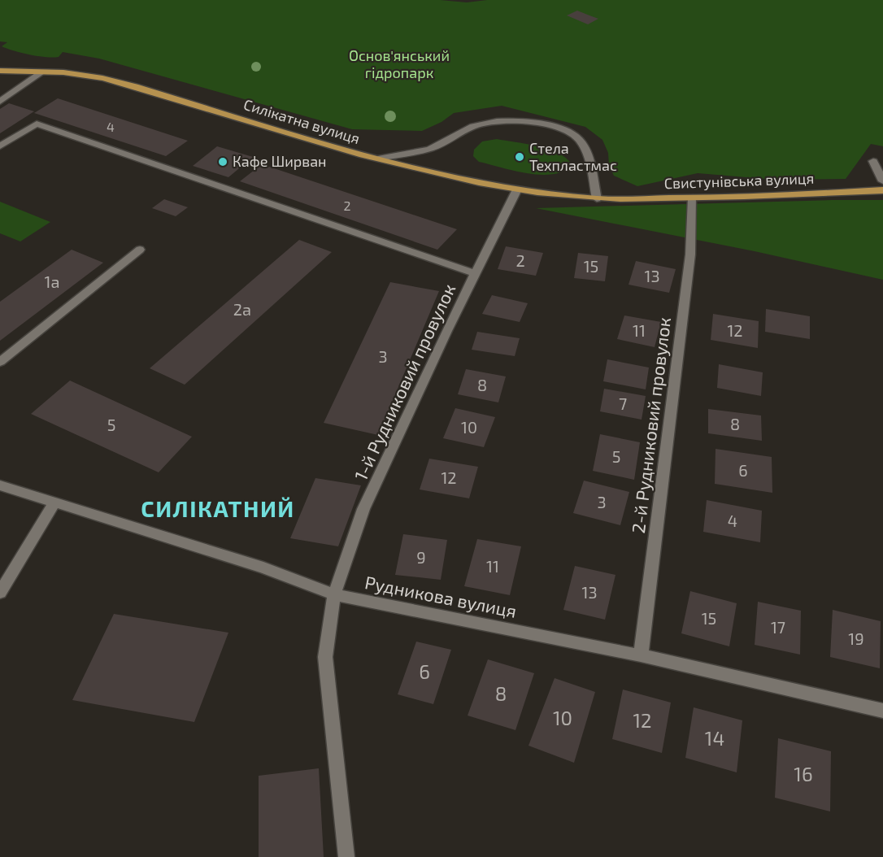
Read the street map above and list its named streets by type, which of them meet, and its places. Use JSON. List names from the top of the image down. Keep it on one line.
{"streets":{"main road":["Силікатна вулиця","Свистунівська вулиця"],"street":["1-й Рудниковий провулок","2-й Рудниковий провулок","Рудникова вулиця"]},"crossings":[["Силікатна вулиця","Свистунівська вулиця"],["Силікатна вулиця","1-й Рудниковий провулок"],["Свистунівська вулиця","2-й Рудниковий провулок"],["1-й Рудниковий провулок","Рудникова вулиця"],["2-й Рудниковий провулок","Рудникова вулиця"]],"districts":["СИЛІКАТНИЙ"],"parks":["Основ'янський гідропарк"],"places":["Стела Техпластмас","Кафе Ширван"],"house_numbers":["4","2","2","15","13","1а","2а","11","12","3","8","7","8","5","10","5","6","12","3","4","9","11","13","15","17","19","6","8","10","12","14","16"]}
